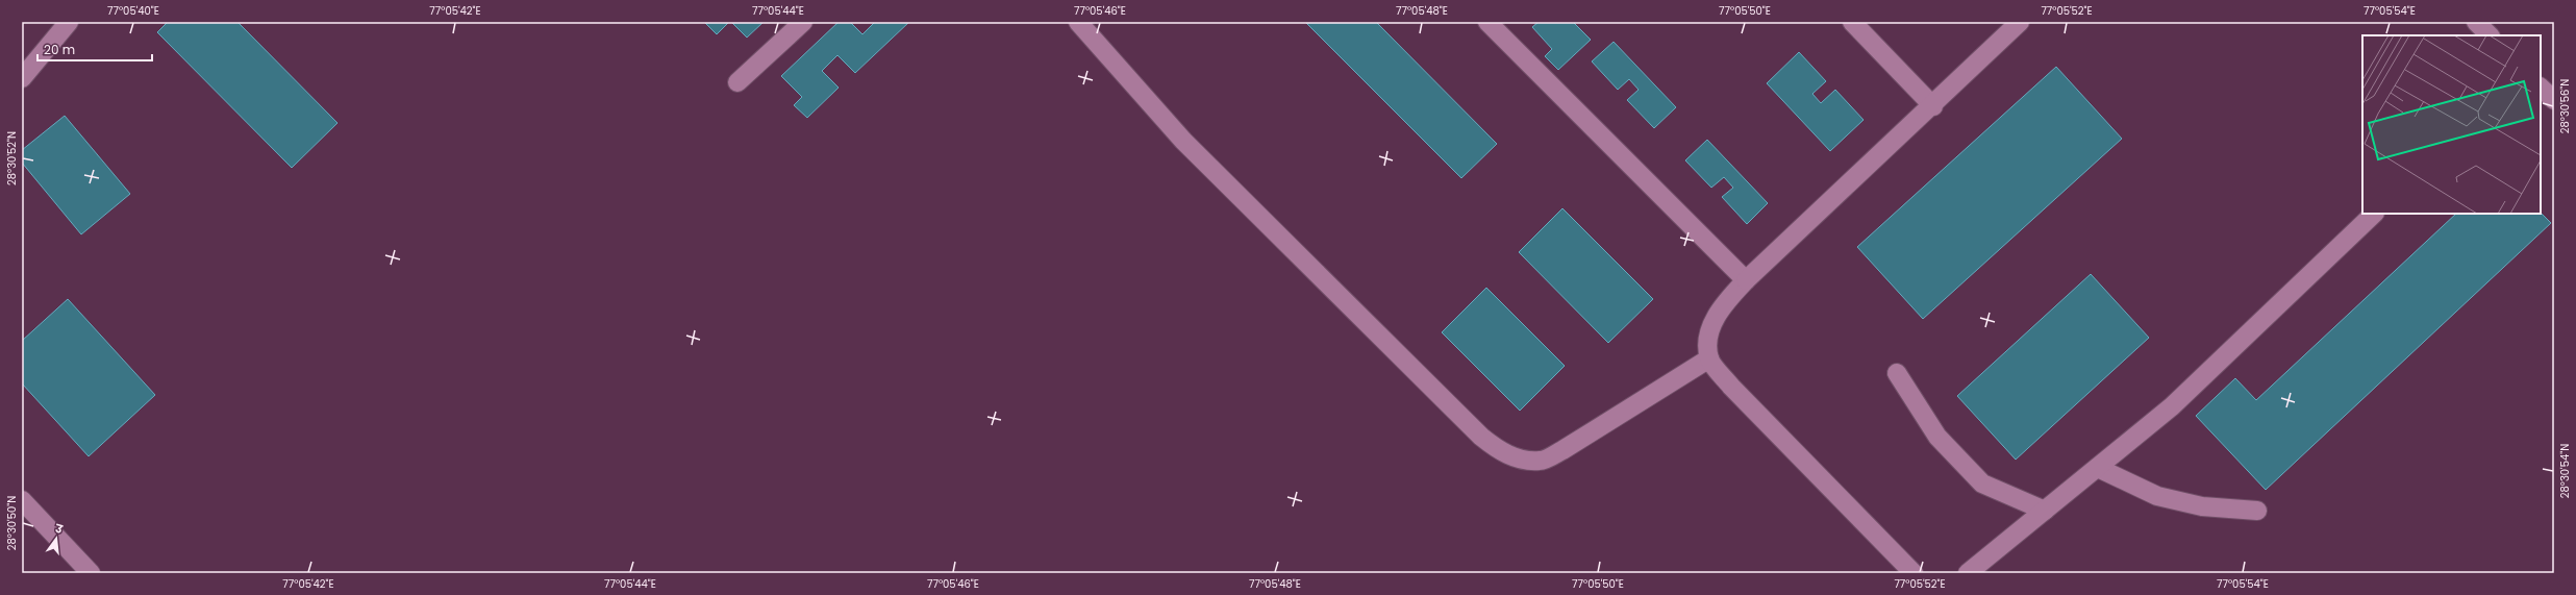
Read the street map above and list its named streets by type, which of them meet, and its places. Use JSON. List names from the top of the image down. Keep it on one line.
{"scale_bar":"20 m","north":"top","coordinates":["77°05'40\"E","77°05'42\"E","77°05'44\"E","77°05'46\"E","77°05'48\"E","77°05'50\"E","77°05'52\"E","77°05'54\"E","28°30'56\"N","28°30'52\"N","28°30'54\"N","28°30'50\"N"]}
